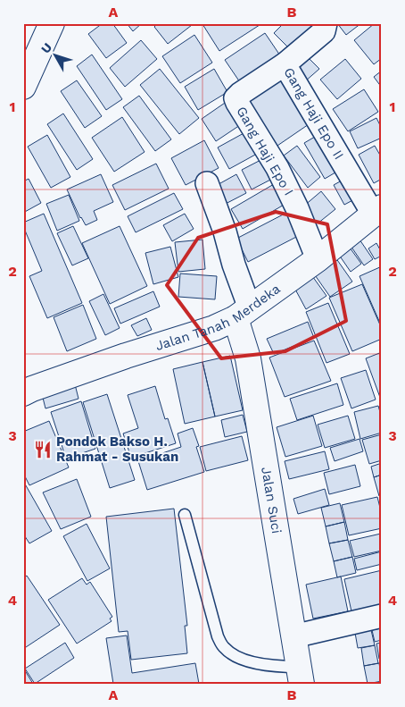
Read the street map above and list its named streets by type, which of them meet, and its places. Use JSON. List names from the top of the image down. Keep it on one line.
{"streets":{"street":["Gang Haji Epo II","Gang Haji Epo I","Jalan Tanah Merdeka","Jalan Suci"]},"crossings":[["Gang Haji Epo II","Gang Haji Epo I"],["Gang Haji Epo II","Jalan Tanah Merdeka"],["Gang Haji Epo I","Jalan Tanah Merdeka"],["Jalan Tanah Merdeka","Jalan Suci"]],"places":{"restaurant":["Pondok Bakso H. Rahmat - Susukan"]},"north":"top left","grid":{"columns":["A","B"],"rows":["1","2","3","4"]}}
